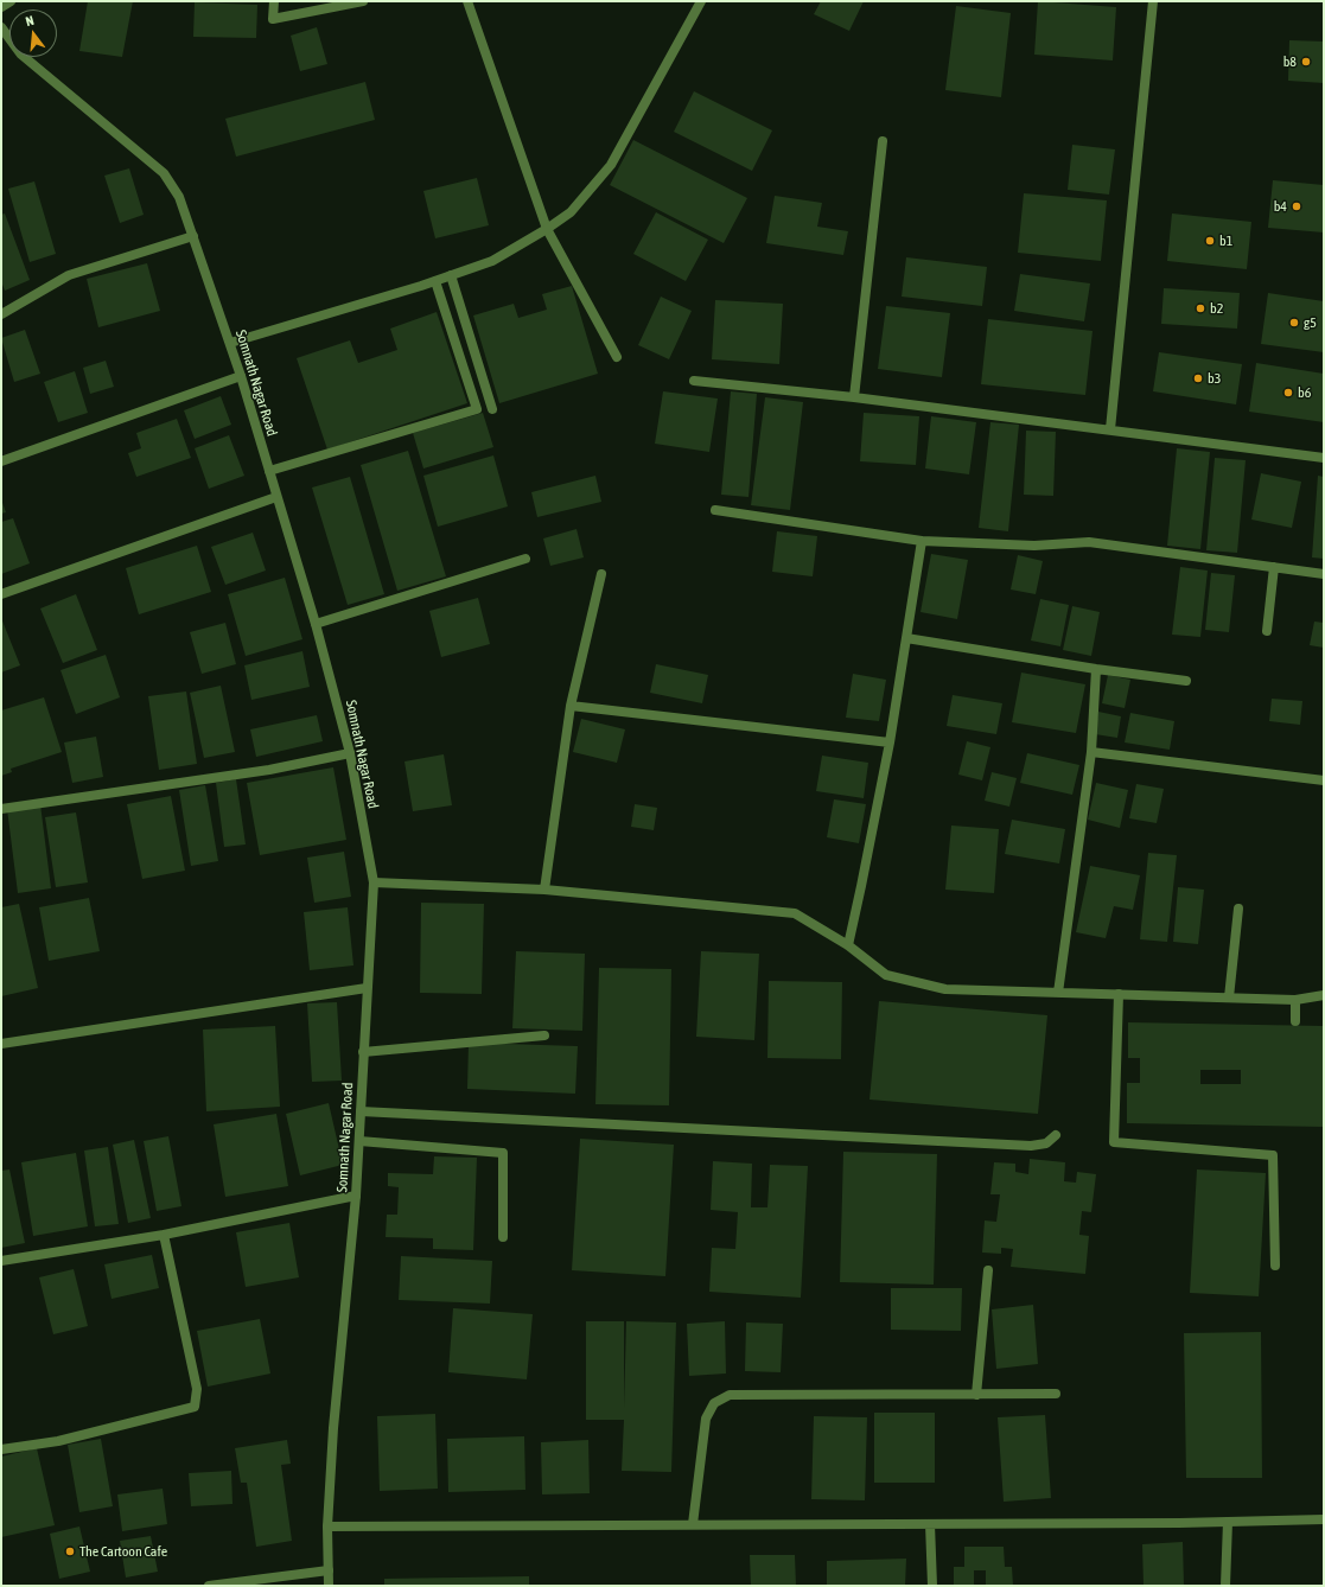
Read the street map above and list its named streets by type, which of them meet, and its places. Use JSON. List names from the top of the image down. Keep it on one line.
{"streets":{"street":["Somnath Nagar Road"]},"places":["b8","b4","b1","b2","g5","b3","b6","The Cartoon Cafe"],"north":"top"}
